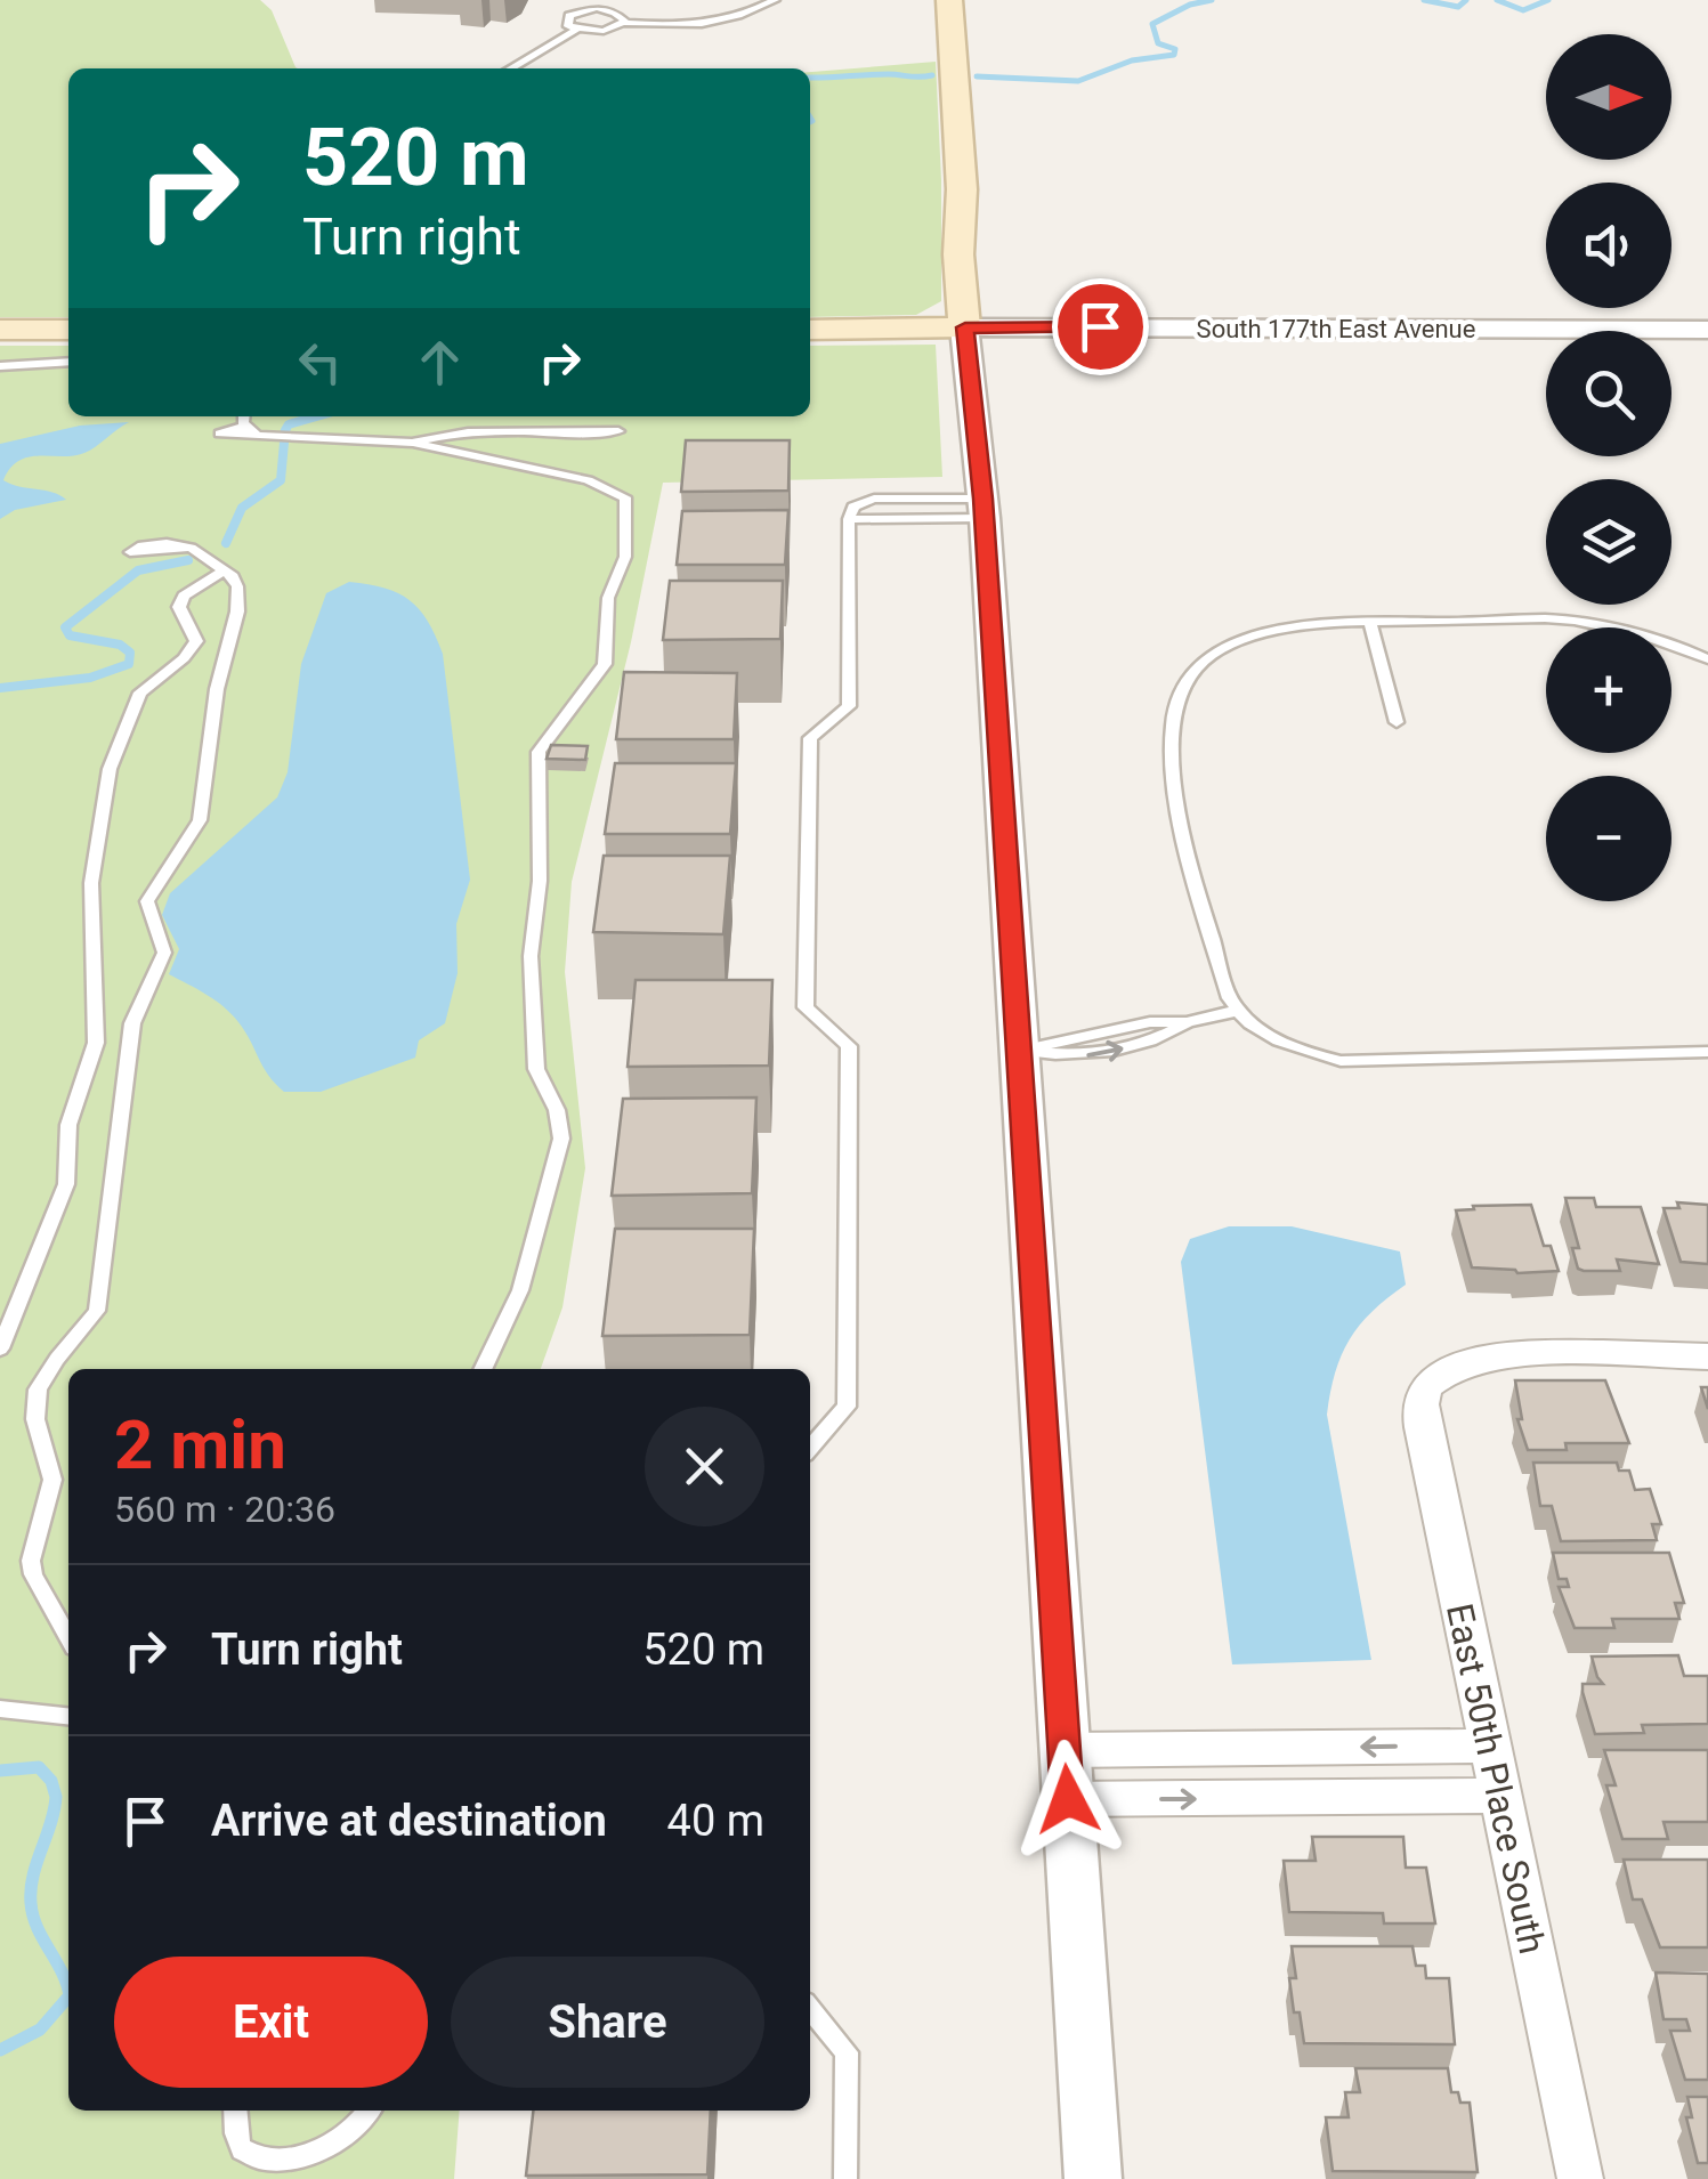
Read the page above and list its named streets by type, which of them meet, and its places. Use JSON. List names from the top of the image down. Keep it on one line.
{"streets":{"street":["South 177th East Avenue","East 50th Place South"]},"north":"right","page":{"map_buttons":["+","−"],"turn":["520 m","Turn right"],"heading":["2 min","560 m · 20:36"],"list":[{"name":"Turn right","value":"520 m"},{"name":"Arrive at destination","value":"40 m"}],"buttons":["Exit","Share"]}}
